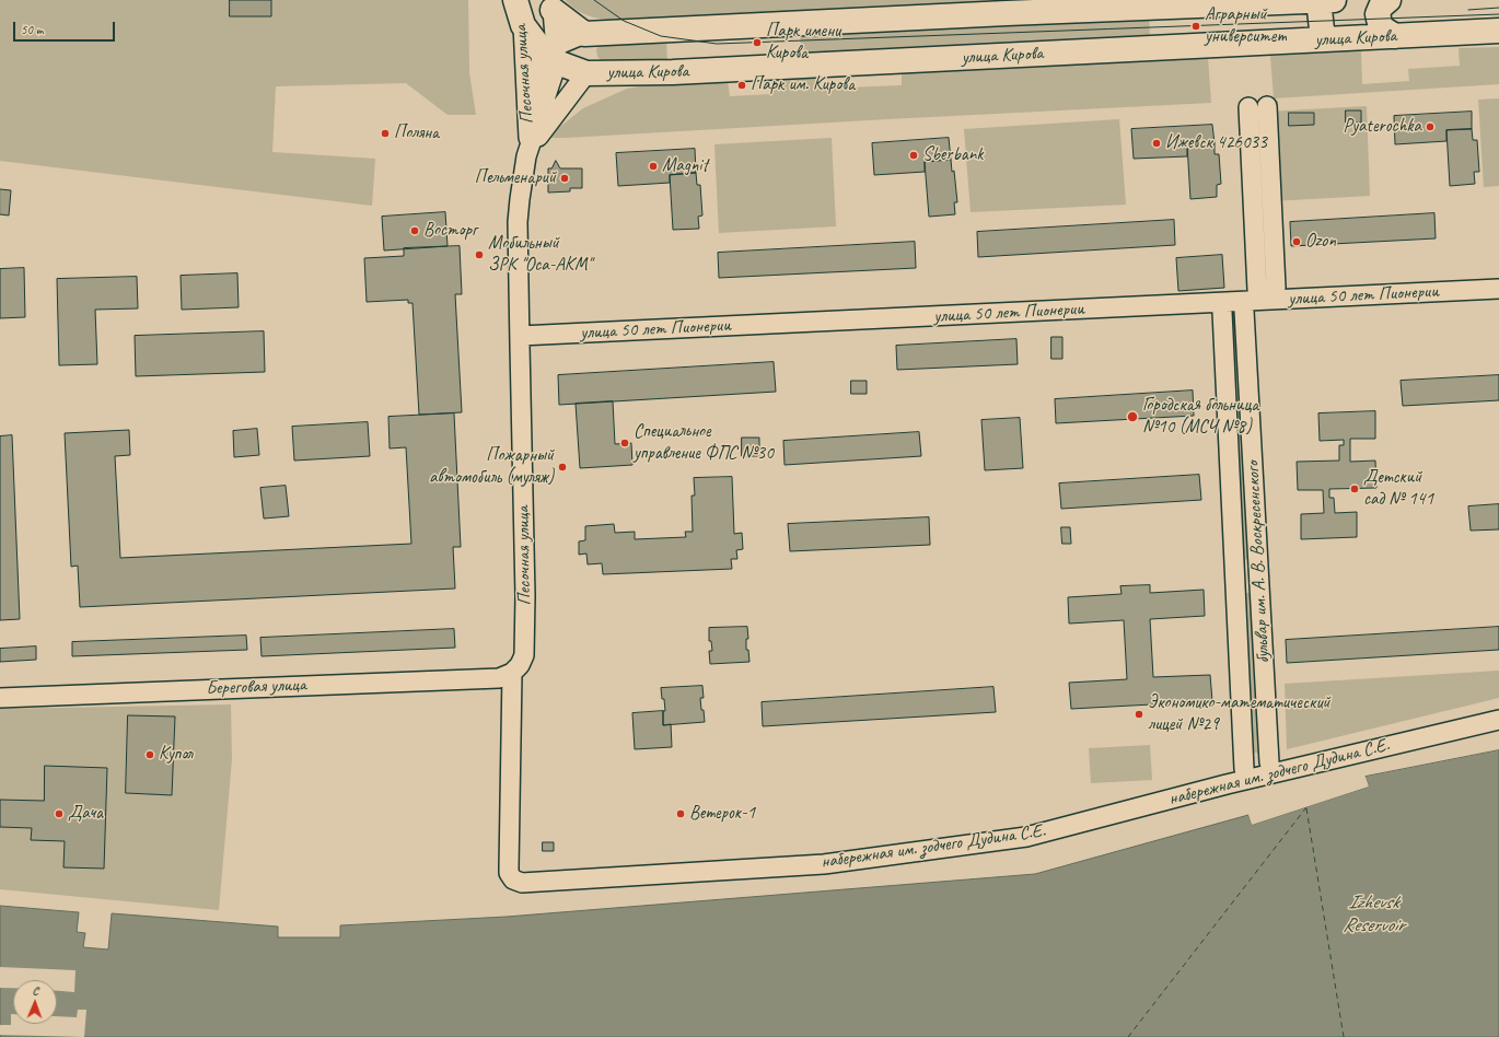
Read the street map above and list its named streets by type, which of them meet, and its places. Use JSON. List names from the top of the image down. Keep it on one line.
{"streets":{"main road":["улица Кирова","Песочная улица"],"street":["улица 50 лет Пионерии","бульвар им. А. В. Воскресенского","Береговая улица","набережная им. зодчего Дудина С.Е."]},"crossings":[["улица Кирова","Песочная улица"],["Песочная улица","улица 50 лет Пионерии"],["Песочная улица","Береговая улица"],["Песочная улица","набережная им. зодчего Дудина С.Е."],["Береговая улица","набережная им. зодчего Дудина С.Е."]],"water":["Izhevsk Reservoir"],"places":["Аграрный университет","Парк имени Кирова","Парк им. Кирова","Pyaterochka","Поляна","Ижевск 426033","Sberbank","Magnit","Пельменарий","Восторг","Ozon","Мобильный ЗРК \"Оса-АКМ\"","Городская больница №10 (МСЧ №8)","Специальное управление ФПС №30","Пожарный автомобиль (муляж)","Детский сад № 141","Экономико-математический лицей №29","Купол","Дача","Ветерок-1"],"scale_bar":"50 m","north":"top"}
